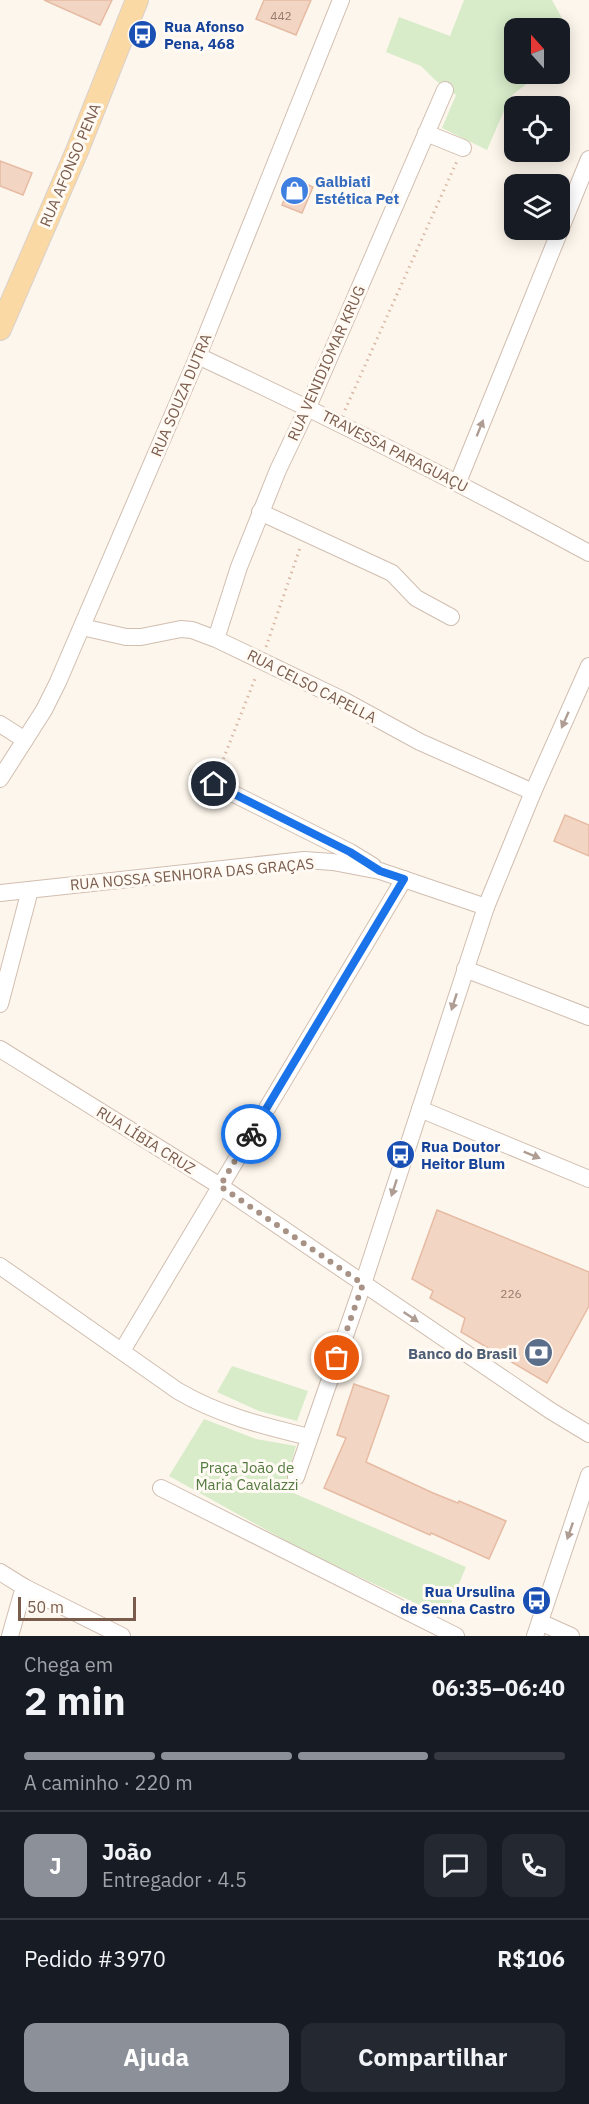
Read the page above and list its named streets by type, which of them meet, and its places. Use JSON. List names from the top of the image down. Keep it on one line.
{"streets":{"main road":["RUA AFONSO PENA"],"street":["RUA VENIDIOMAR KRUG","RUA SOUZA DUTRA","TRAVESSA PARAGUAÇU","RUA CELSO CAPELLA","RUA NOSSA SENHORA DAS GRAÇAS","RUA LÍBIA CRUZ"]},"crossings":[["RUA VENIDIOMAR KRUG","TRAVESSA PARAGUAÇU"],["RUA VENIDIOMAR KRUG","RUA CELSO CAPELLA"],["RUA SOUZA DUTRA","TRAVESSA PARAGUAÇU"],["RUA SOUZA DUTRA","RUA CELSO CAPELLA"]],"one_way":["RUA LÍBIA CRUZ"],"parks":["Praça João de Maria Cavalazzi"],"places":{"bus stop":["Rua Afonso Pena, 468","Rua Doutor Heitor Blum","Rua Ursulina de Senna Castro"],"shop":["Galbiati Estética Pet"],"bank":["Banco do Brasil"]},"house_numbers":["442","226"],"scale_bar":"50 m","north":"top","page":{"scale":"50 m","heading":["2 min","Chega em","06:35–06:40"],"panel":["João","Entregador · 4.5","Pedido #3970","R$106"],"bar":"A caminho · 220 m","round":"J","buttons":["Ajuda","Compartilhar"]}}
